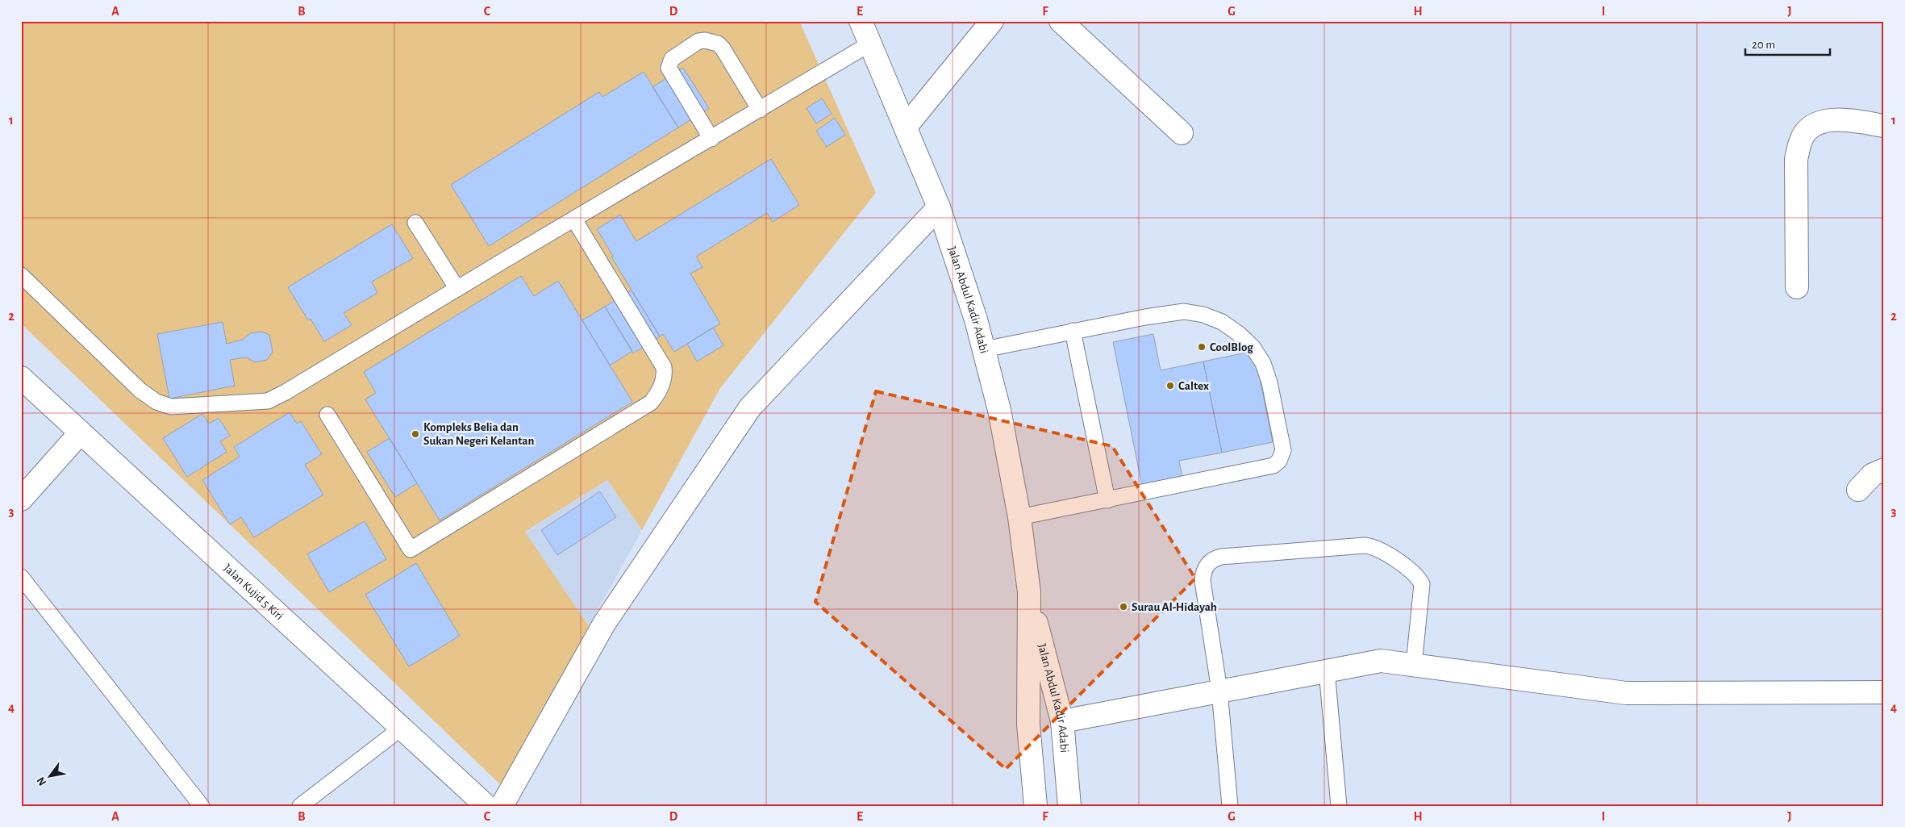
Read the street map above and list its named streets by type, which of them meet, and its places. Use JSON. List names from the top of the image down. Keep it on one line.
{"streets":{"street":["Jalan Abdul Kadir Adabi","Jalan Kujid 5 Kiri"]},"places":["CoolBlog","Caltex","Kompleks Belia dan Sukan Negeri Kelantan","Surau Al-Hidayah"],"scale_bar":"20 m","north":"bottom left","grid":{"columns":["A","B","C","D","E","F","G","H","I","J"],"rows":["1","2","3","4"]}}
